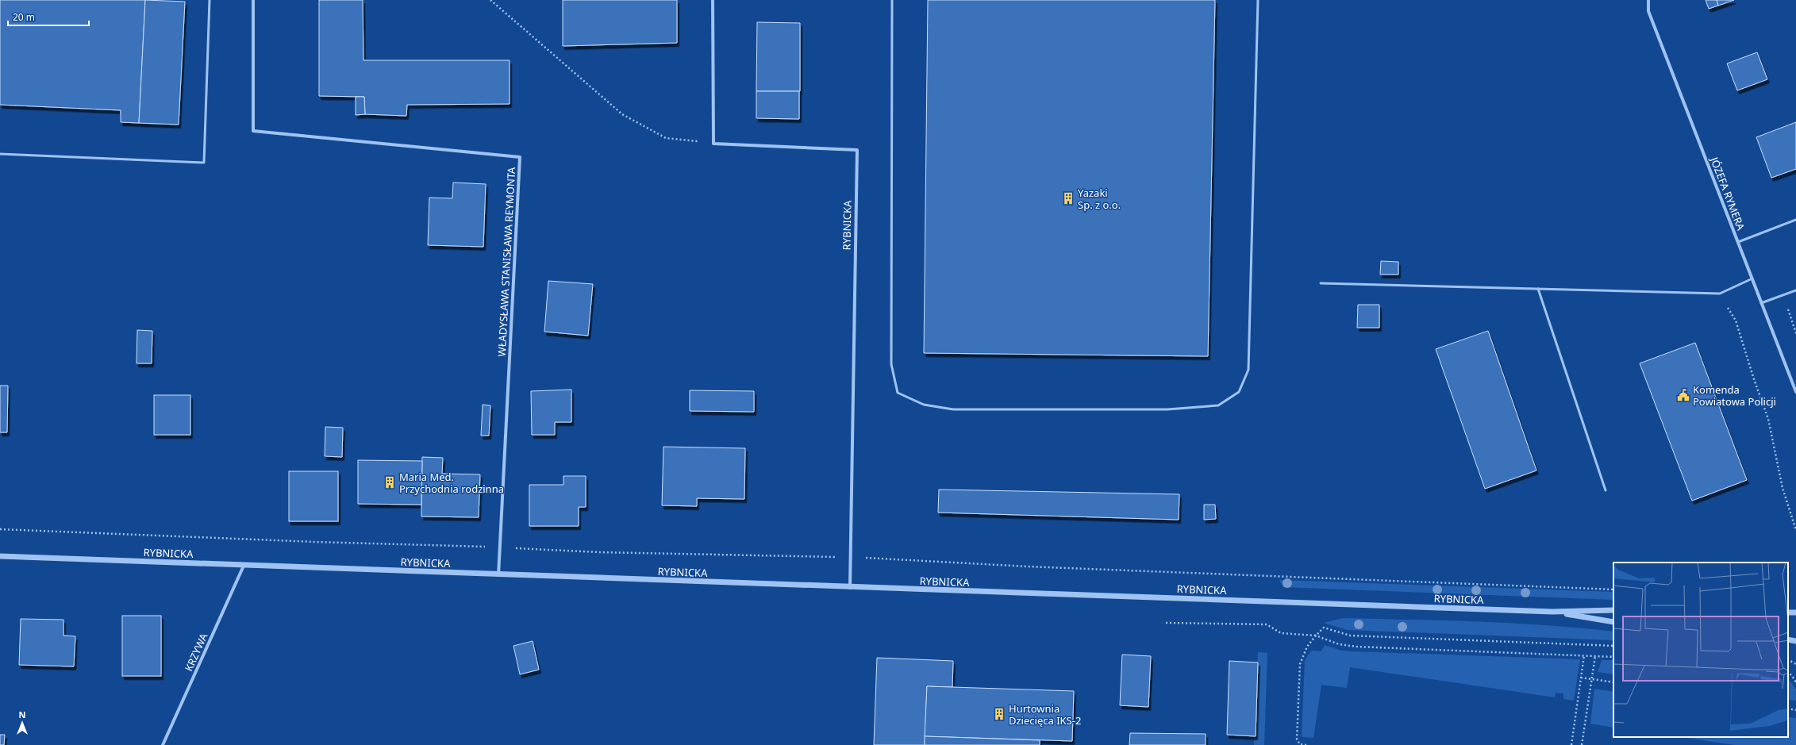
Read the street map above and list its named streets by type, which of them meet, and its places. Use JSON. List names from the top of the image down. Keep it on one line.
{"streets":{"street":["JÓZEFA RYMERA","RYBNICKA","WŁADYSŁAWA STANISŁAWA REYMONTA","KRZYWA"]},"crossings":[["RYBNICKA","WŁADYSŁAWA STANISŁAWA REYMONTA"],["RYBNICKA","KRZYWA"]],"places":{"building":["Yazaki Sp. z o.o.","Maria Med. Przychodnia rodzinna","Hurtownia Dziecięca IKS-2"],"public building":["Komenda Powiatowa Policji"]},"scale_bar":"20 m","north":"top"}
